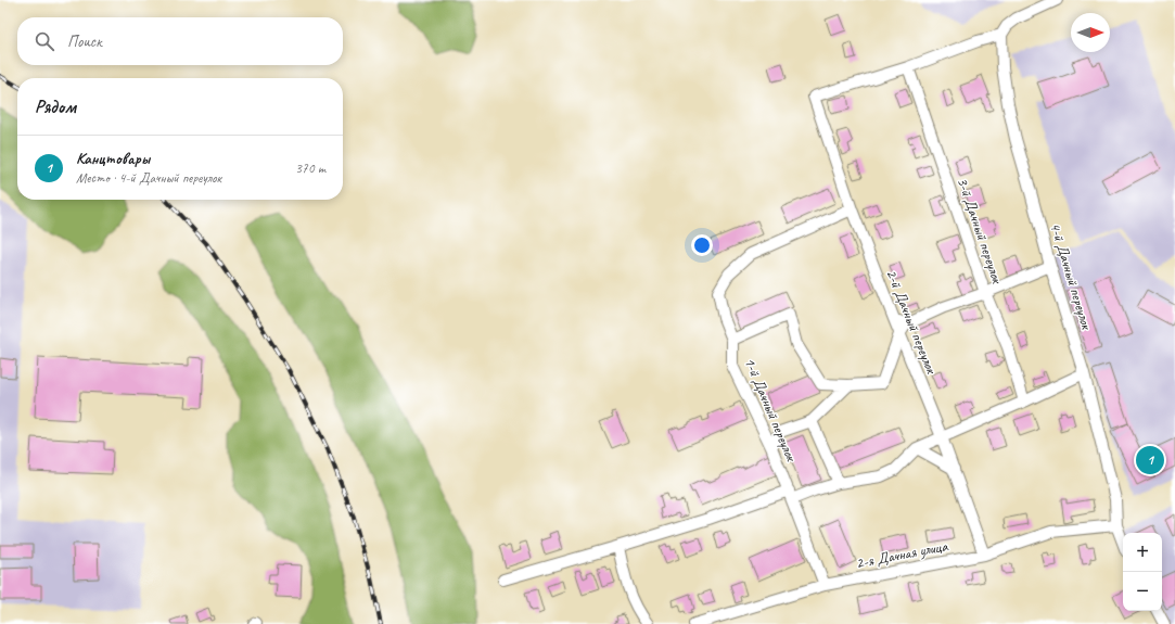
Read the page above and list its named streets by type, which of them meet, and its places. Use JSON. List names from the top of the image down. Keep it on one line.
{"streets":{"street":["3-й Дачный переулок","4-й Дачный переулок","2-й Дачный переулок","1-й Дачный переулок","2-я Дачная улица"]},"crossings":[["3-й Дачный переулок","2-й Дачный переулок"],["4-й Дачный переулок","2-я Дачная улица"],["2-й Дачный переулок","1-й Дачный переулок"],["2-й Дачный переулок","2-я Дачная улица"],["1-й Дачный переулок","2-я Дачная улица"]],"north":"right","page":{"search":"Поиск","heading":"Рядом","list":[{"mark":"1","name":"Канцтовары","note":"Место · 4-й Дачный переулок","value":"370 m"}],"pins":"1","map_buttons":["+","−"]}}
